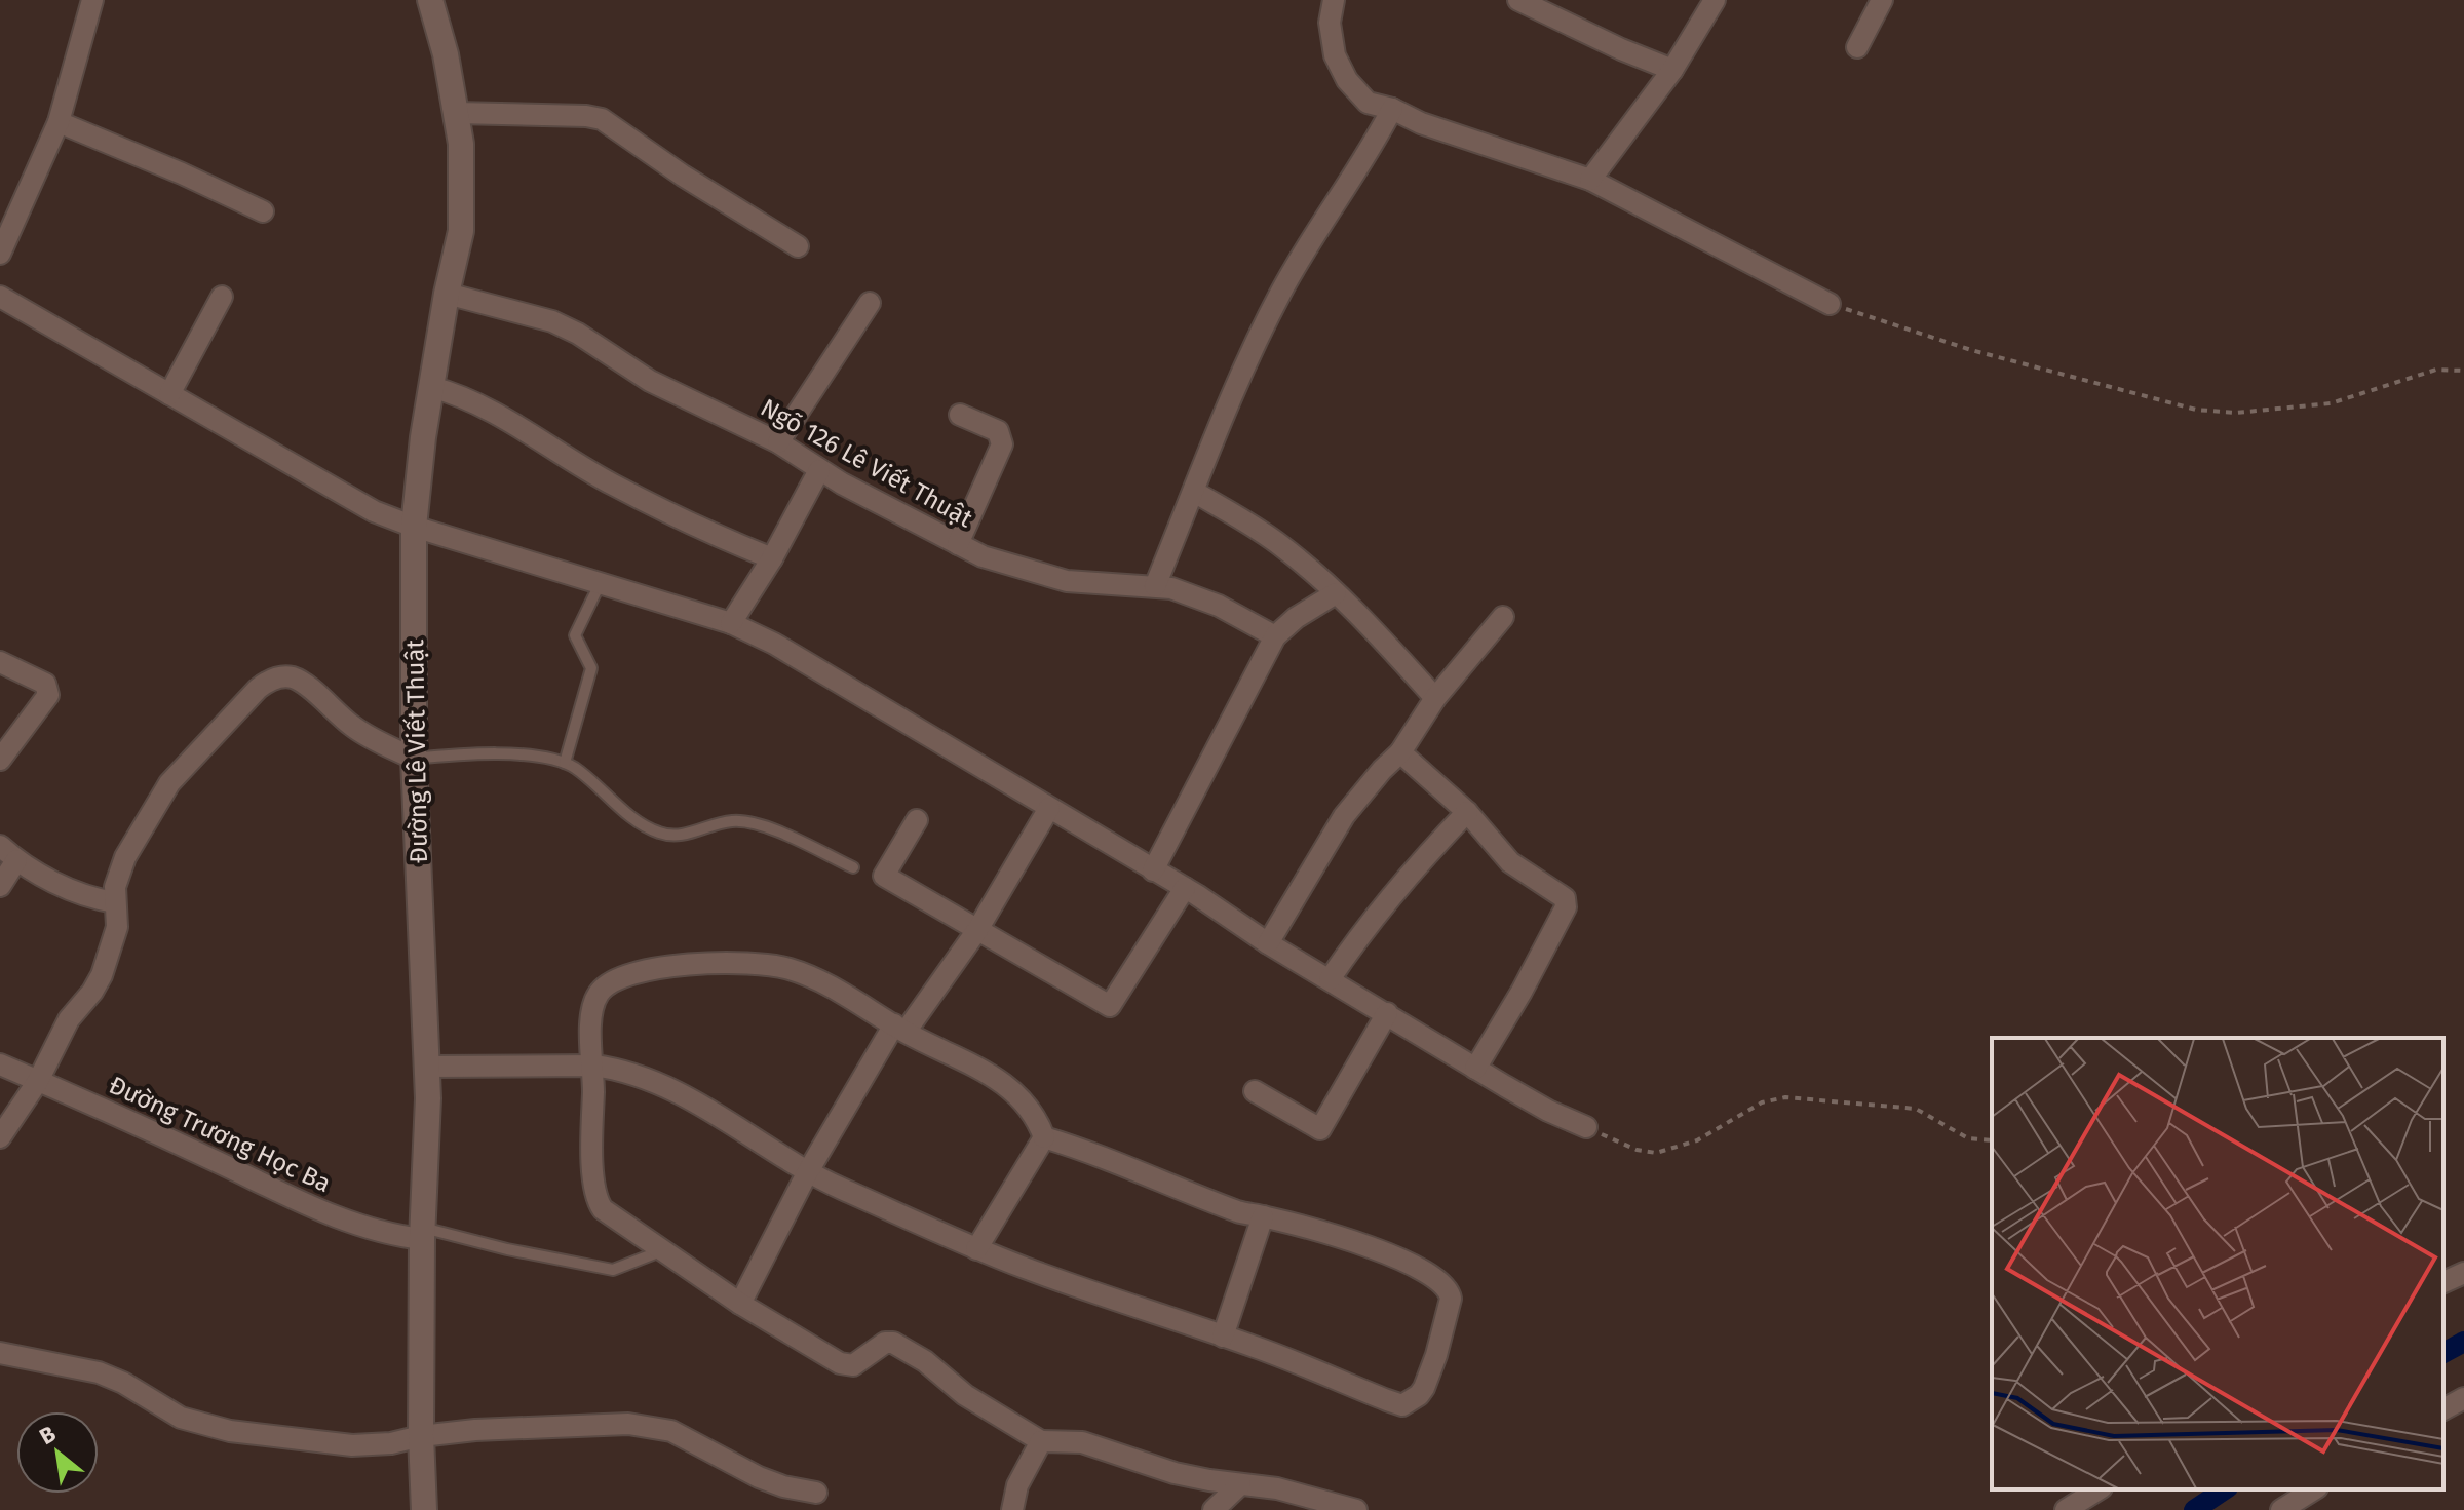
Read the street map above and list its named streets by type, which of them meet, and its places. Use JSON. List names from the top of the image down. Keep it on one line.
{"streets":{"main road":["Đường Lê Viết Thuật"],"street":["Ngõ 126 Lê Viết Thuật","Đường Trương Học Ba"]},"crossings":[["Ngõ 126 Lê Viết Thuật","Đường Lê Viết Thuật"],["Đường Lê Viết Thuật","Đường Trương Học Ba"]],"north":"top left"}
